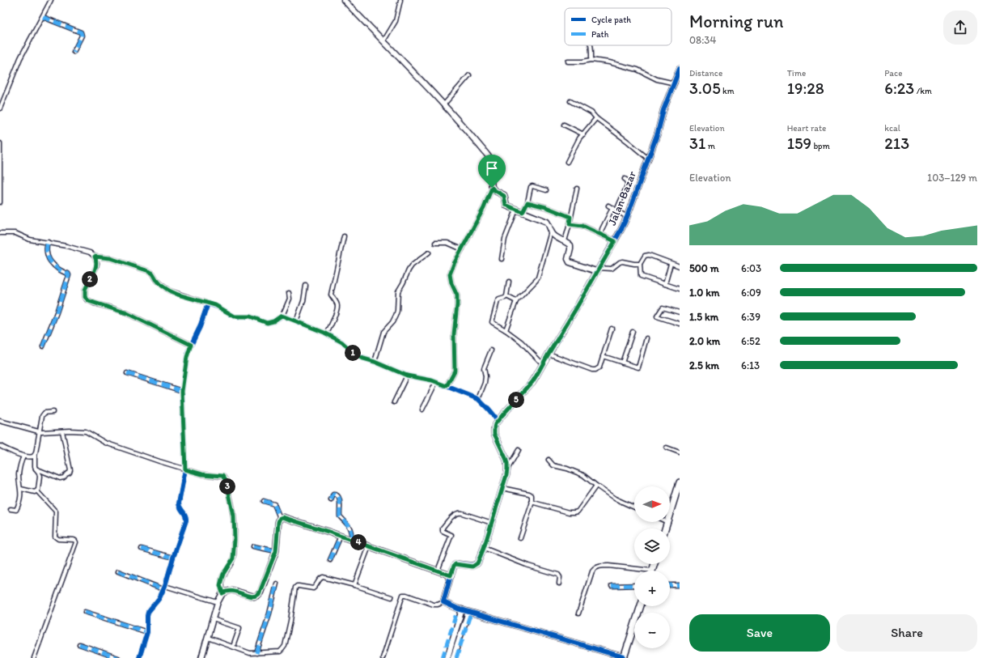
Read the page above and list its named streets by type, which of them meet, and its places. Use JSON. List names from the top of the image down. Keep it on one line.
{"streets":{"street":["Jalan Bazar"]},"legend":["Cycle path","Path"],"north":"right","page":{"heading":["Morning run","08:34"],"stats":[["Distance","3.05 km"],["Time","19:28"],["Pace","6:23 /km"],["Elevation","31 m"],["Heart rate","159 bpm"],["kcal","213"]],"chart":["Elevation","103–129 m"],"list":[{"name":"500 m","note":"6:03"},{"name":"1.0 km","note":"6:09"},{"name":"1.5 km","note":"6:39"},{"name":"2.0 km","note":"6:52"},{"name":"2.5 km","note":"6:13"}],"pins":["2","1","5","3","4"],"map_buttons":["+","−"],"buttons":["Save","Share"]}}
